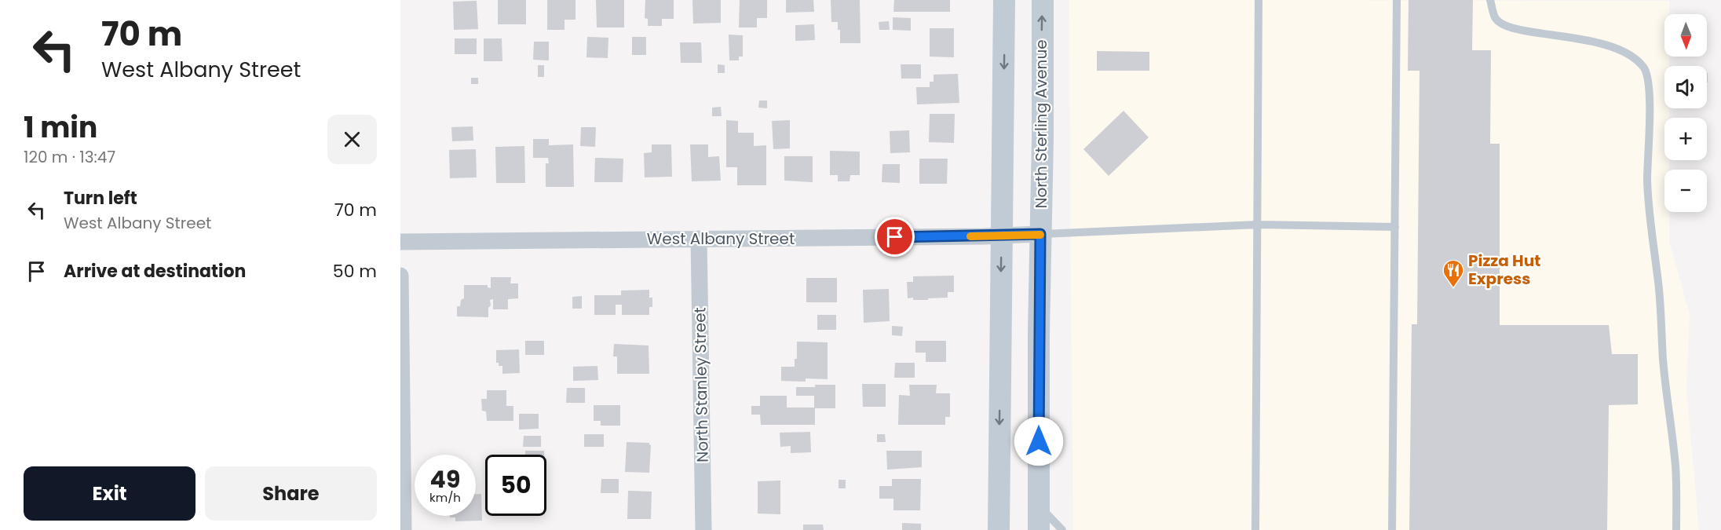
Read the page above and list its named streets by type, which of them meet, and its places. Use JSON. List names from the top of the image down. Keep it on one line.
{"streets":{"main road":["North Sterling Avenue"],"street":["West Albany Street","North Stanley Street"]},"crossings":[["North Sterling Avenue","West Albany Street"],["West Albany Street","North Stanley Street"]],"places":{"restaurant":["Pizza Hut Express"]},"north":"bottom","page":{"turn":["70 m","West Albany Street"],"map_buttons":["+","−"],"heading":["1 min","120 m · 13:47"],"list":[{"name":"Turn left","note":"West Albany Street","value":"70 m"},{"name":"Arrive at destination","value":"50 m"}],"speed":"49 km/h","limit":"50","buttons":["Exit","Share"]}}
